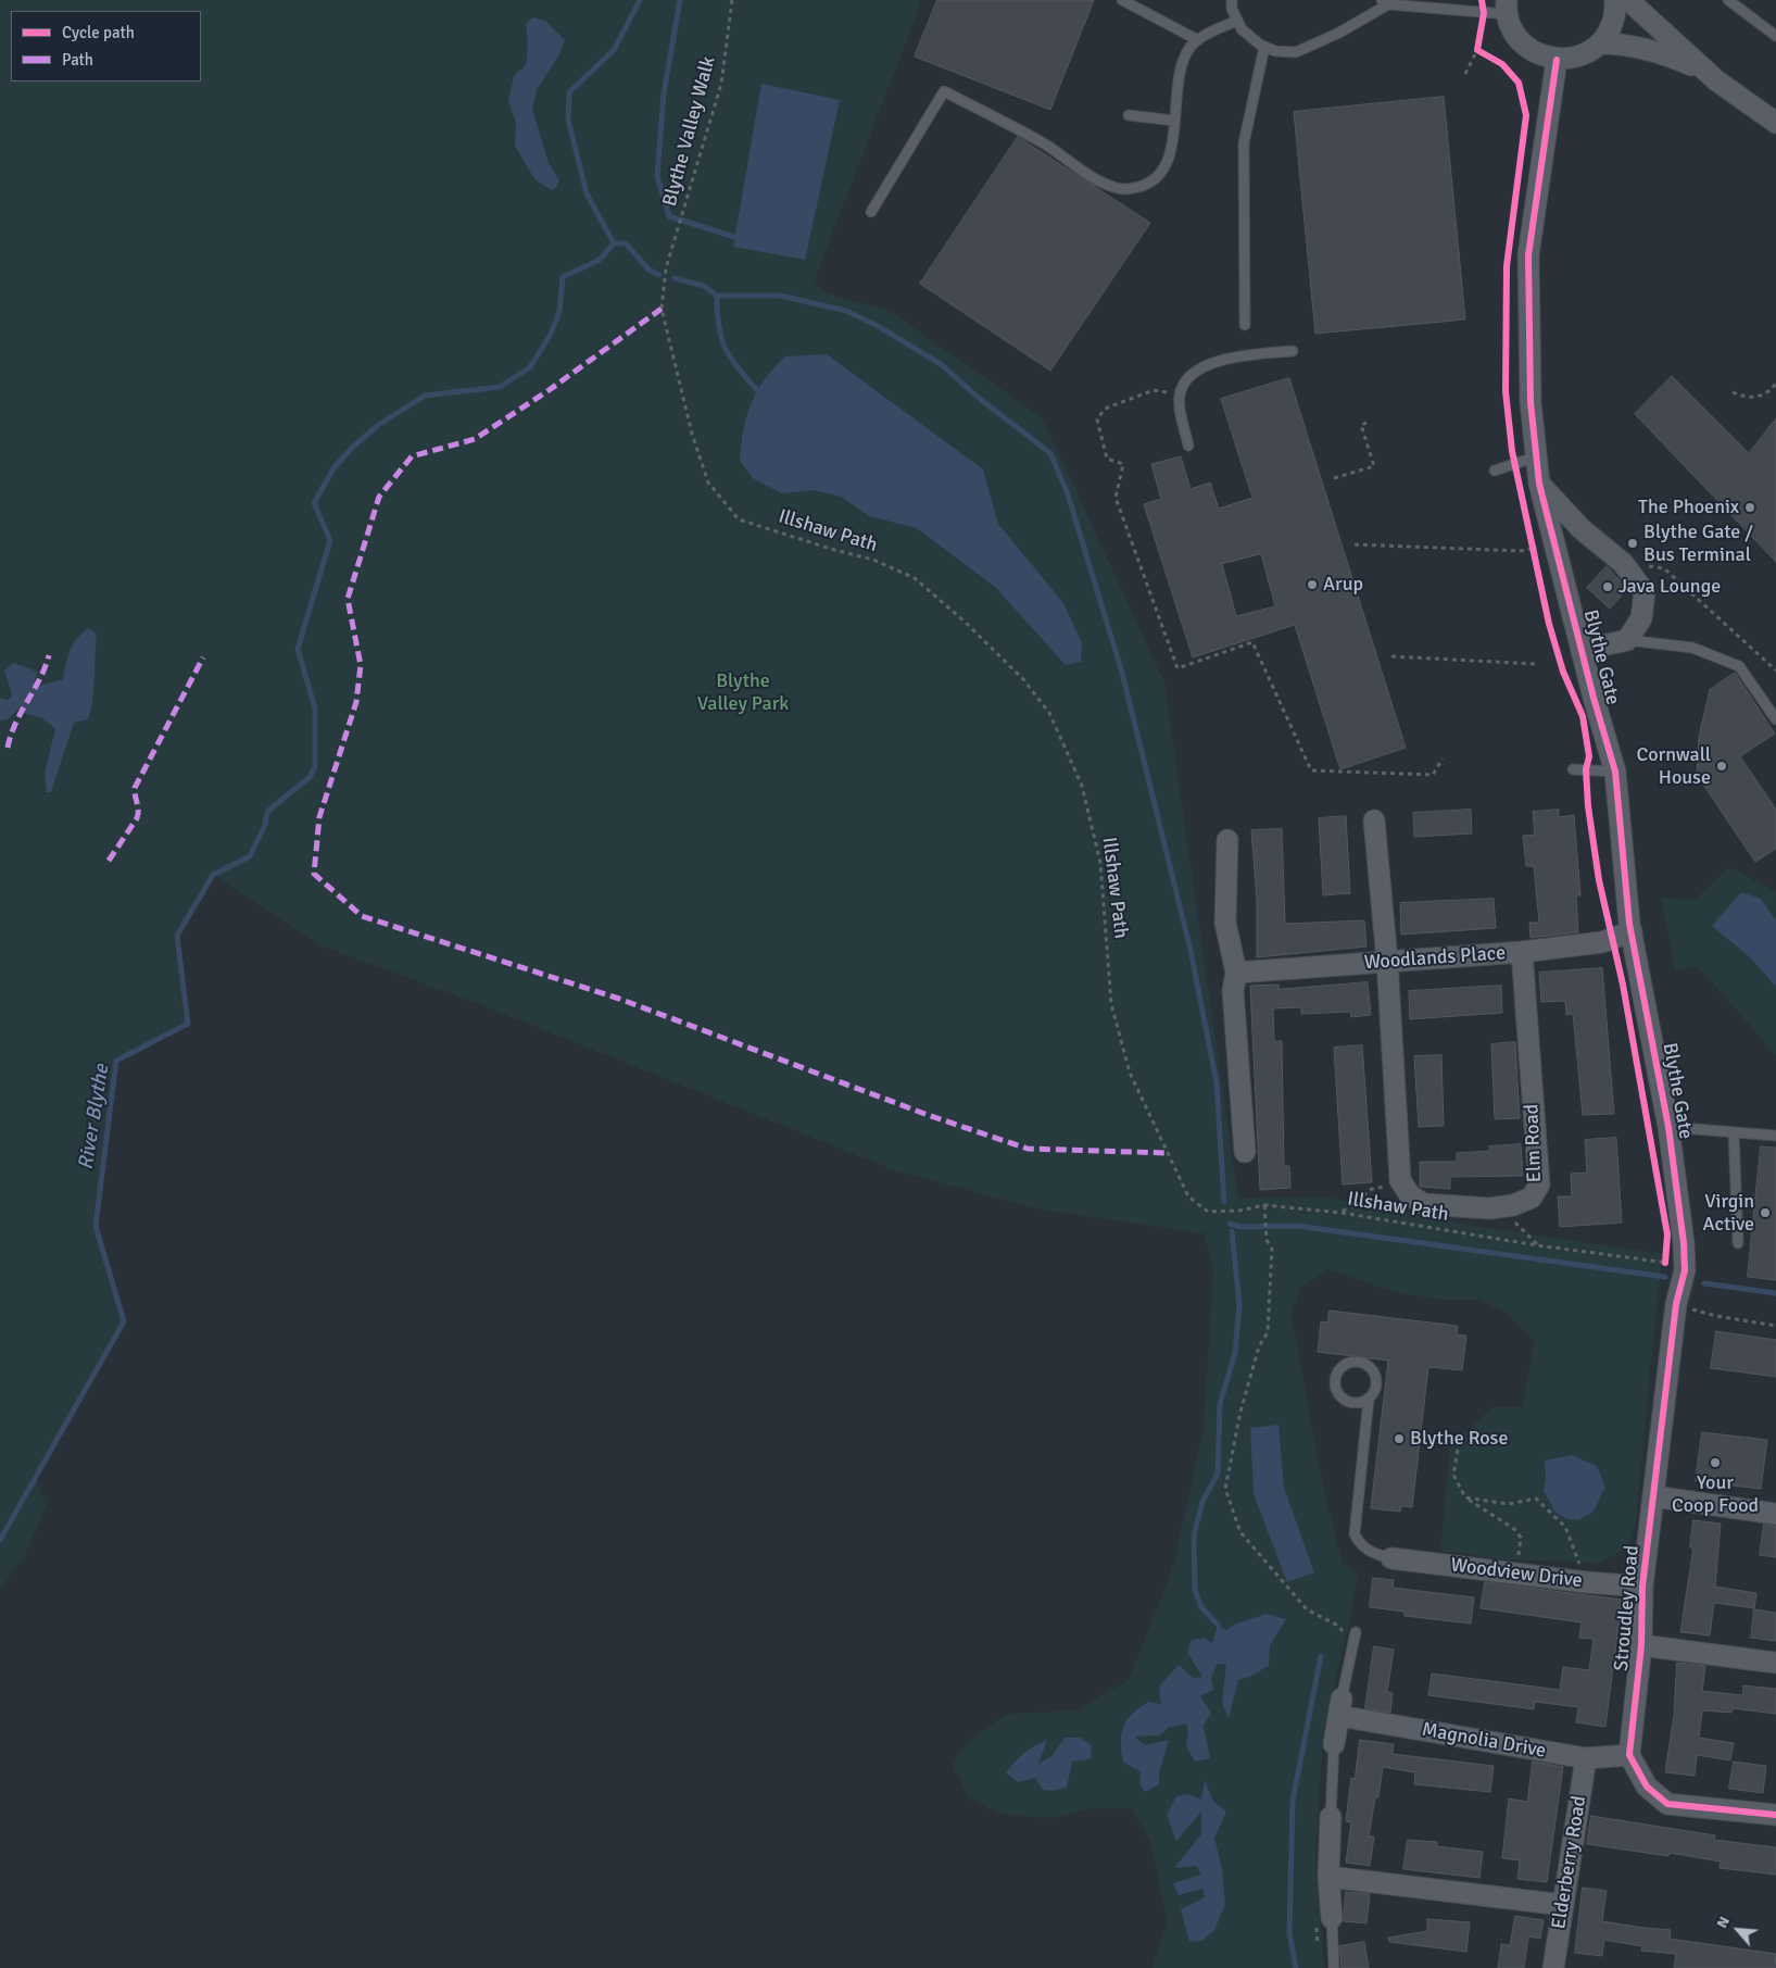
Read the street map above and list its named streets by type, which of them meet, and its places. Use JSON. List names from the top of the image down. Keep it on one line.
{"streets":{"street":["Blythe Gate","Woodlands Place","Elm Road","Woodview Drive","Stroudley Road","Magnolia Drive","Elderberry Road"],"path":["Blythe Valley Walk","Illshaw Path"]},"crossings":[["Blythe Valley Walk","Illshaw Path"],["Illshaw Path","Blythe Gate"],["Illshaw Path","Stroudley Road"],["Blythe Gate","Woodlands Place"],["Blythe Gate","Stroudley Road"],["Woodlands Place","Elm Road"],["Woodview Drive","Stroudley Road"],["Stroudley Road","Magnolia Drive"],["Magnolia Drive","Elderberry Road"]],"water":["River Blythe"],"parks":["Blythe Valley Park"],"places":["The Phoenix","Blythe Gate / Bus Terminal","Arup","Java Lounge","Cornwall House","Virgin Active","Blythe Rose","Your Coop Food"],"legend":["Cycle path","Path"],"north":"top left"}
